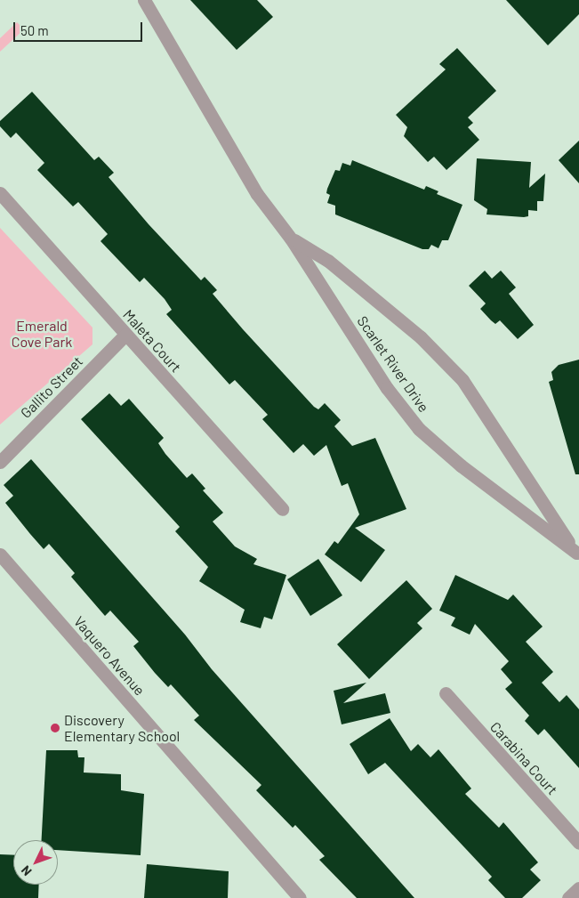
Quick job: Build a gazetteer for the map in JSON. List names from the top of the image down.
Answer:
{
  "streets": {
    "street": [
      "Maleta Court",
      "Scarlet River Drive",
      "Gallito Street",
      "Vaquero Avenue",
      "Carabina Court"
    ]
  },
  "crossings": [
    ["Maleta Court", "Gallito Street"]
  ],
  "parks": ["Emerald Cove Park"],
  "places": ["Discovery Elementary School"],
  "scale_bar": "50 m",
  "north": "bottom left"
}
